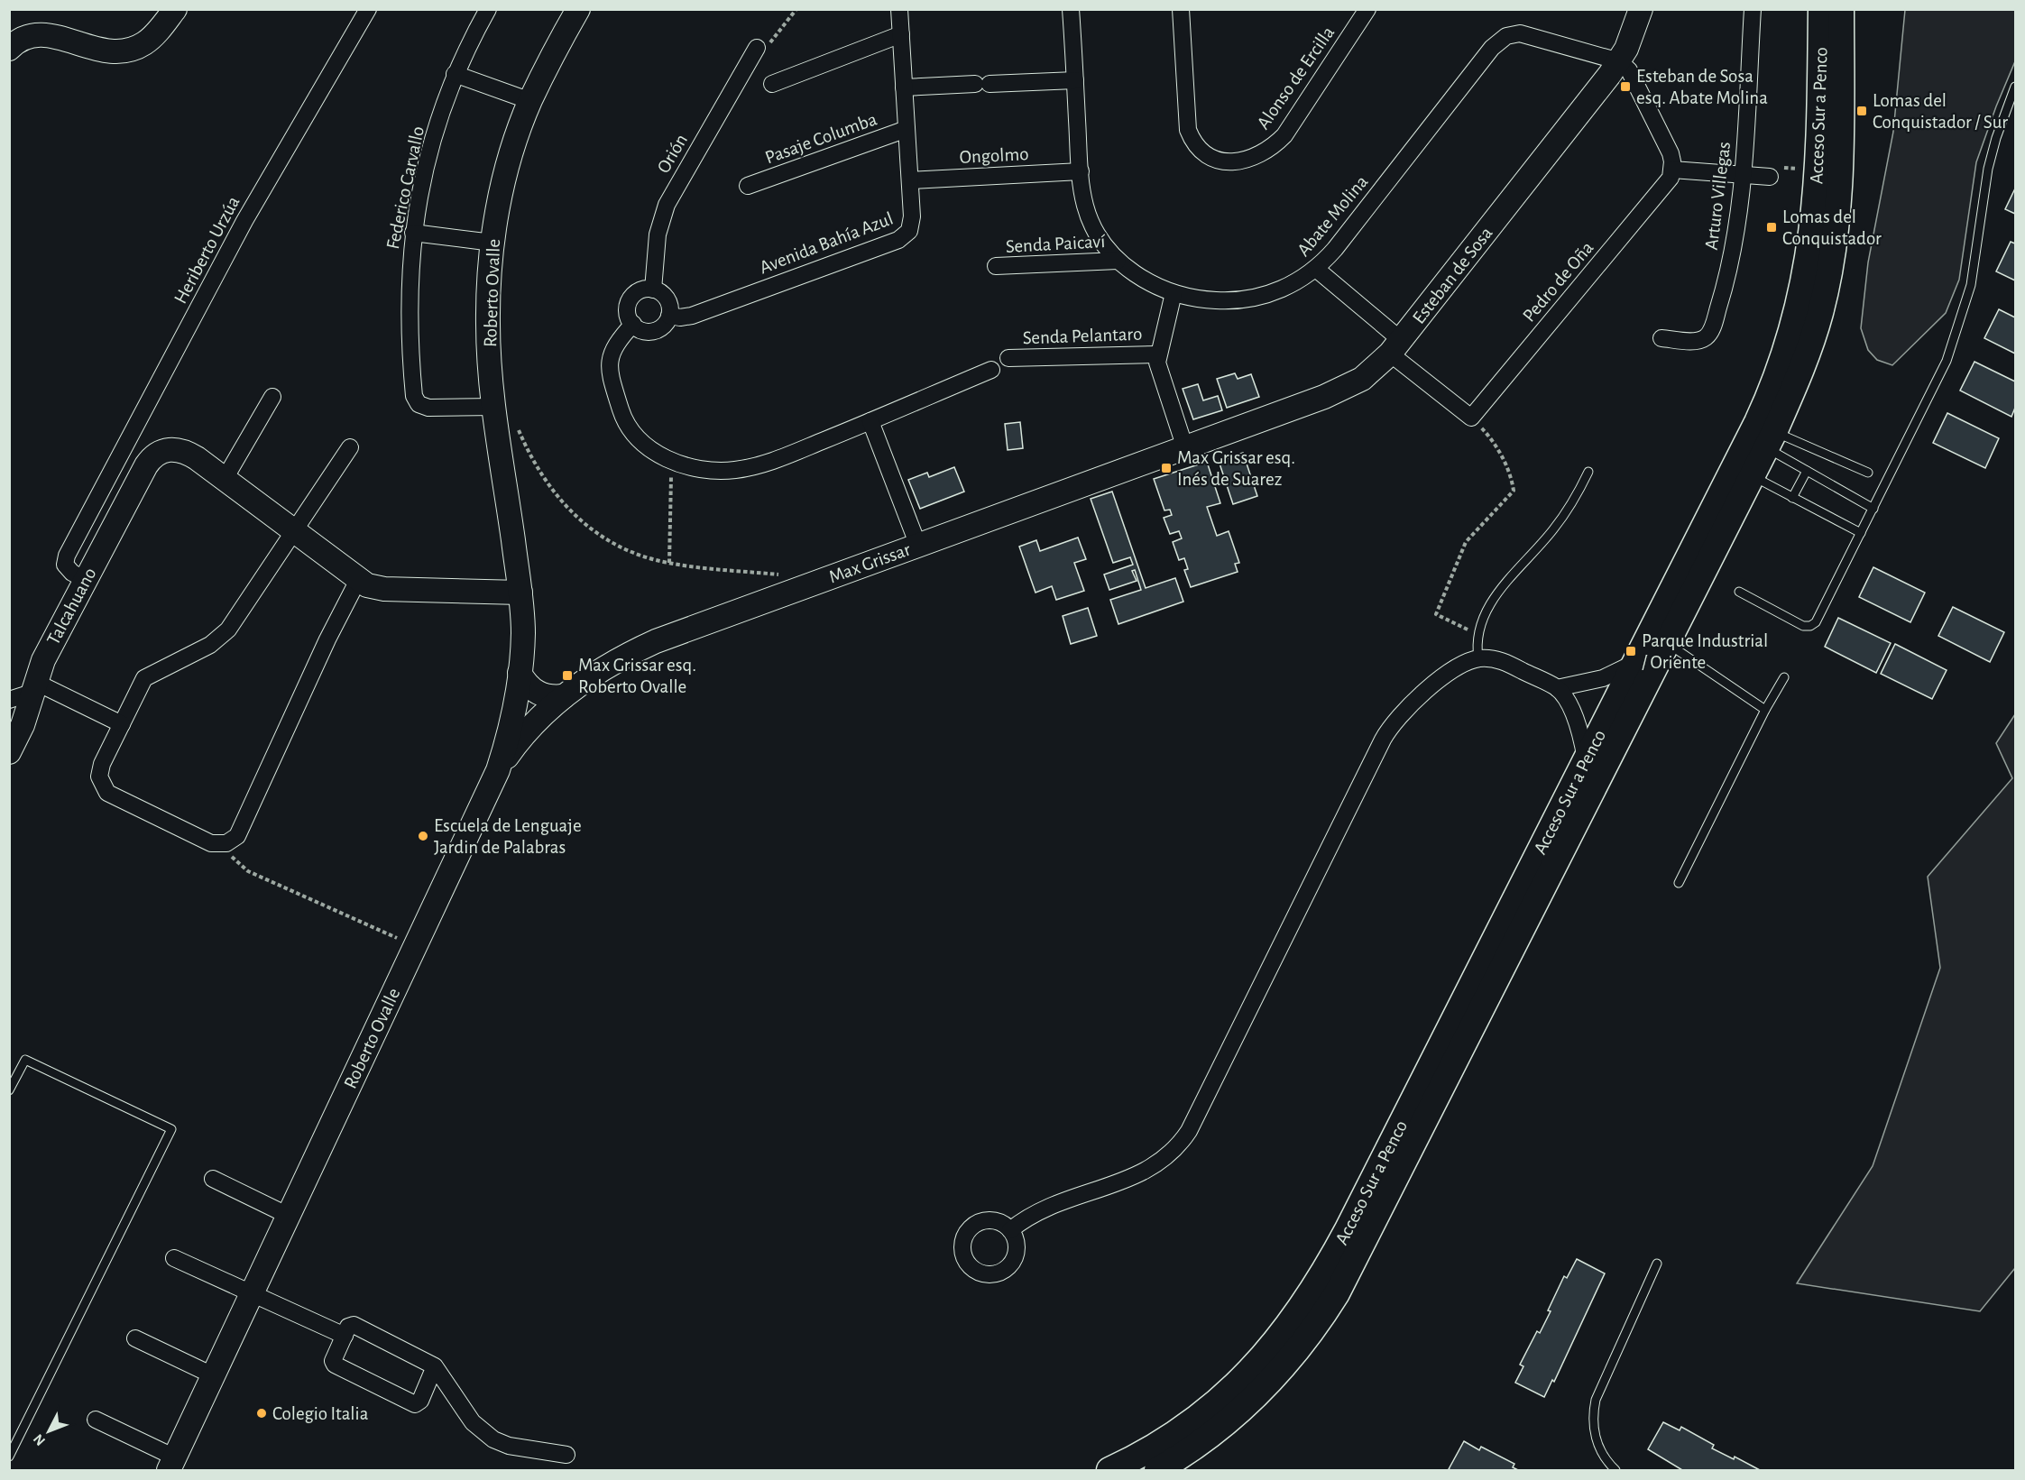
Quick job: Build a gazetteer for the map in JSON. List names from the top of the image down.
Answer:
{
  "streets": {
    "main road": ["Acceso Sur a Penco"],
    "street": [
      "Alonso de Ercilla",
      "Pasaje Columba",
      "Orión",
      "Ongolmo",
      "Federico Carvallo",
      "Arturo Villegas",
      "Abate Molina",
      "Avenida Bahía Azul",
      "Senda Paicaví",
      "Heriberto Urzúa",
      "Esteban de Sosa",
      "Pedro de Oña",
      "Roberto Ovalle",
      "Senda Pelantaro",
      "Max Grissar",
      "Talcahuano"
    ]
  },
  "crossings": [
    ["Pasaje Columba", "Avenida Bahía Azul"],
    ["Orión", "Avenida Bahía Azul"],
    ["Ongolmo", "Abate Molina"],
    ["Ongolmo", "Avenida Bahía Azul"],
    ["Federico Carvallo", "Roberto Ovalle"],
    ["Abate Molina", "Senda Paicaví"],
    ["Abate Molina", "Esteban de Sosa"],
    ["Heriberto Urzúa", "Talcahuano"],
    ["Esteban de Sosa", "Pedro de Oña"],
    ["Esteban de Sosa", "Max Grissar"],
    ["Roberto Ovalle", "Max Grissar"]
  ],
  "places": {
    "transit": [
      "Esteban de Sosa esq. Abate Molina",
      "Lomas del Conquistador / Sur",
      "Lomas del Conquistador",
      "Max Grissar esq. Inés de Suarez",
      "Parque Industrial / Oriente",
      "Max Grissar esq. Roberto Ovalle"
    ],
    "other": ["Escuela de Lenguaje Jardin de Palabras", "Colegio Italia"]
  },
  "north": "bottom left"
}
